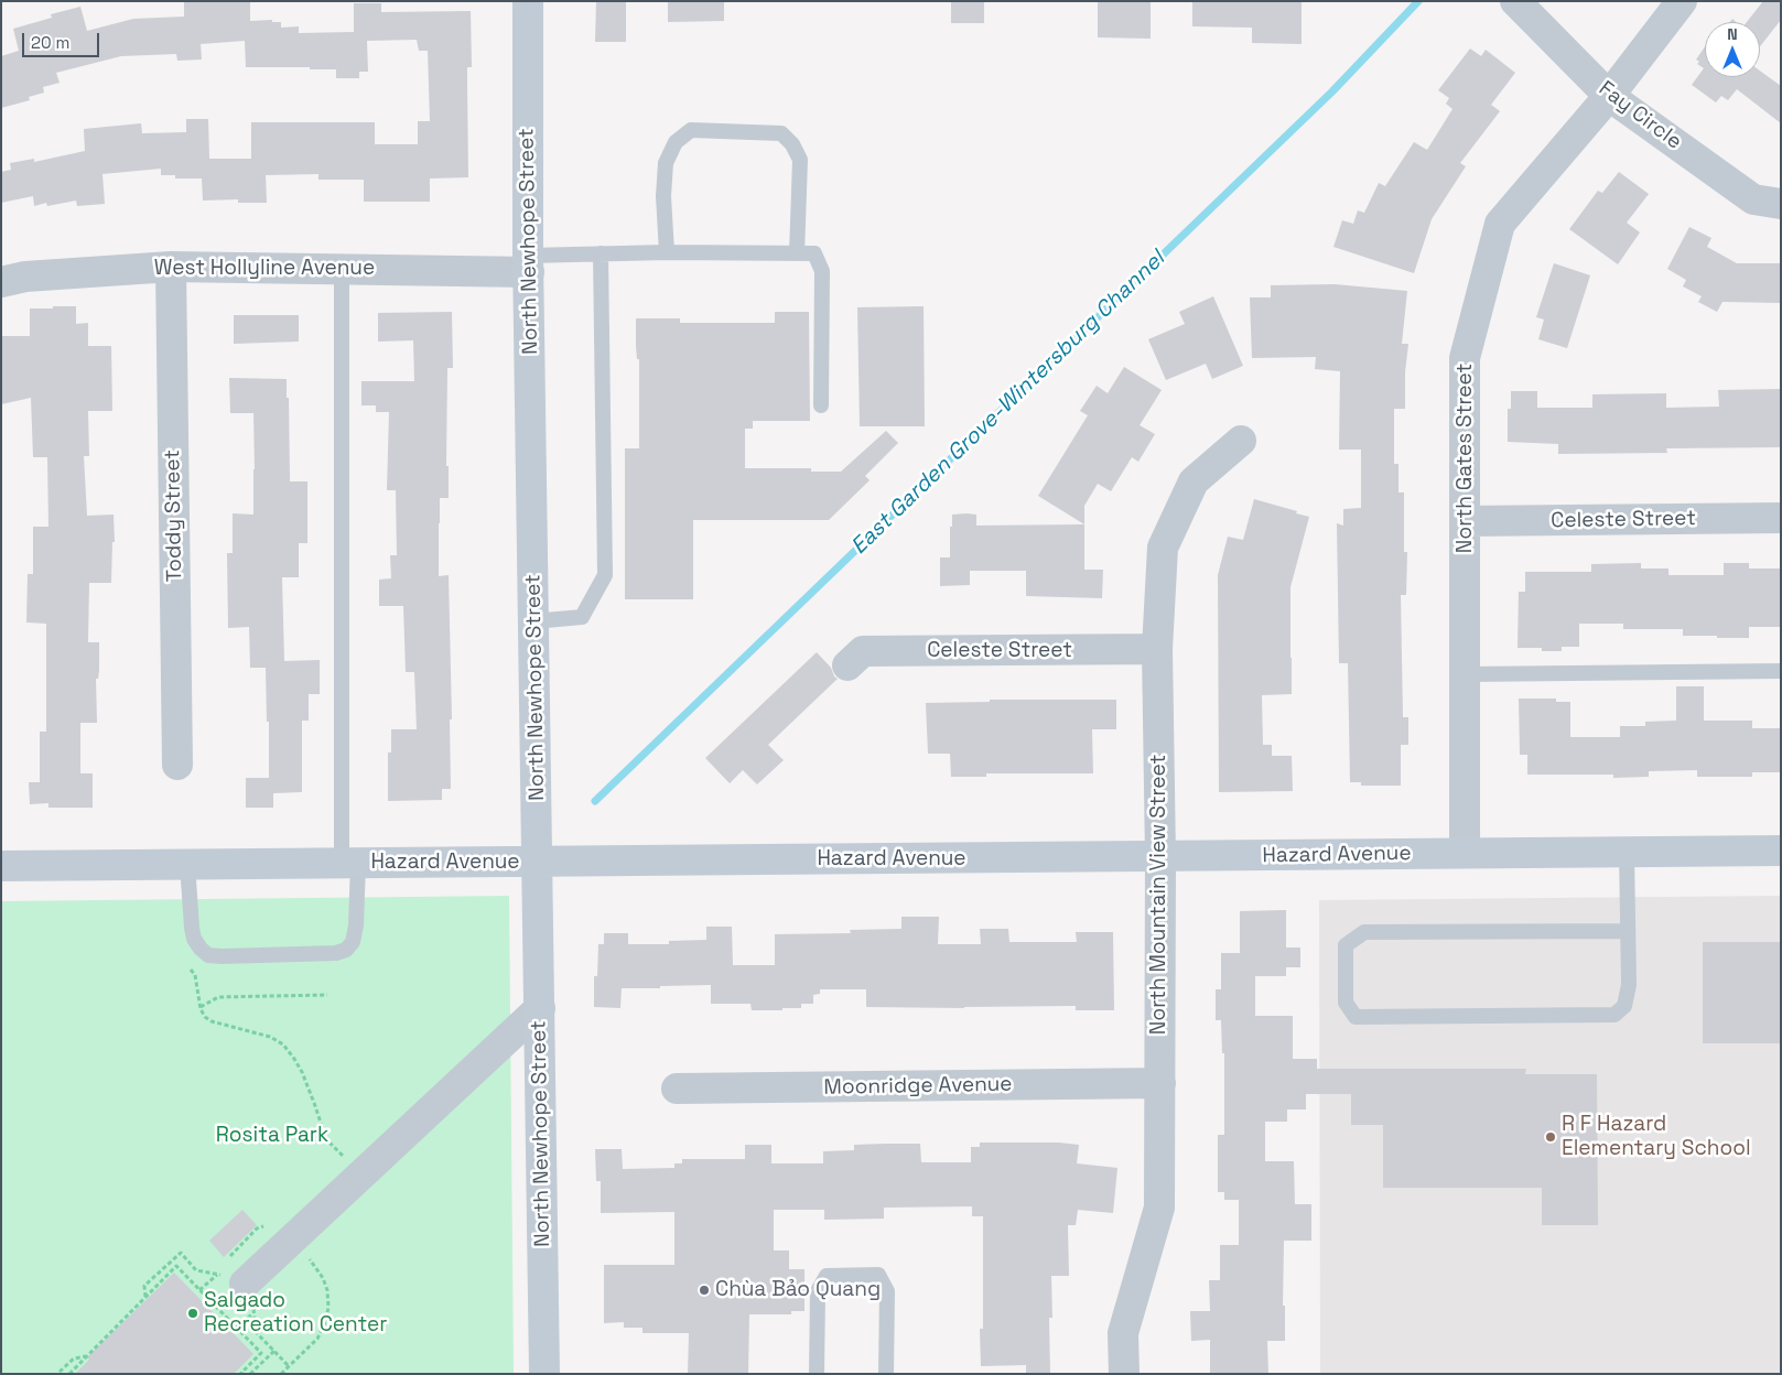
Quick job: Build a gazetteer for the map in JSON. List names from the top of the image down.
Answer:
{
  "streets": {
    "street": [
      "Fay Circle",
      "North Newhope Street",
      "West Hollyline Avenue",
      "North Gates Street",
      "Toddy Street",
      "Celeste Street",
      "Hazard Avenue",
      "North Mountain View Street",
      "Moonridge Avenue"
    ]
  },
  "crossings": [
    ["Fay Circle", "North Gates Street"],
    ["North Newhope Street", "West Hollyline Avenue"],
    ["North Newhope Street", "Hazard Avenue"],
    ["West Hollyline Avenue", "Toddy Street"],
    ["North Gates Street", "Celeste Street"],
    ["North Gates Street", "Hazard Avenue"],
    ["Celeste Street", "North Mountain View Street"],
    ["Hazard Avenue", "North Mountain View Street"],
    ["North Mountain View Street", "Moonridge Avenue"]
  ],
  "water": ["East Garden Grove-Wintersburg Channel"],
  "parks": ["Rosita Park"],
  "places": ["R F Hazard Elementary School", "Chùa Bảo Quang", "Salgado Recreation Center"],
  "scale_bar": "20 m",
  "north": "top"
}
